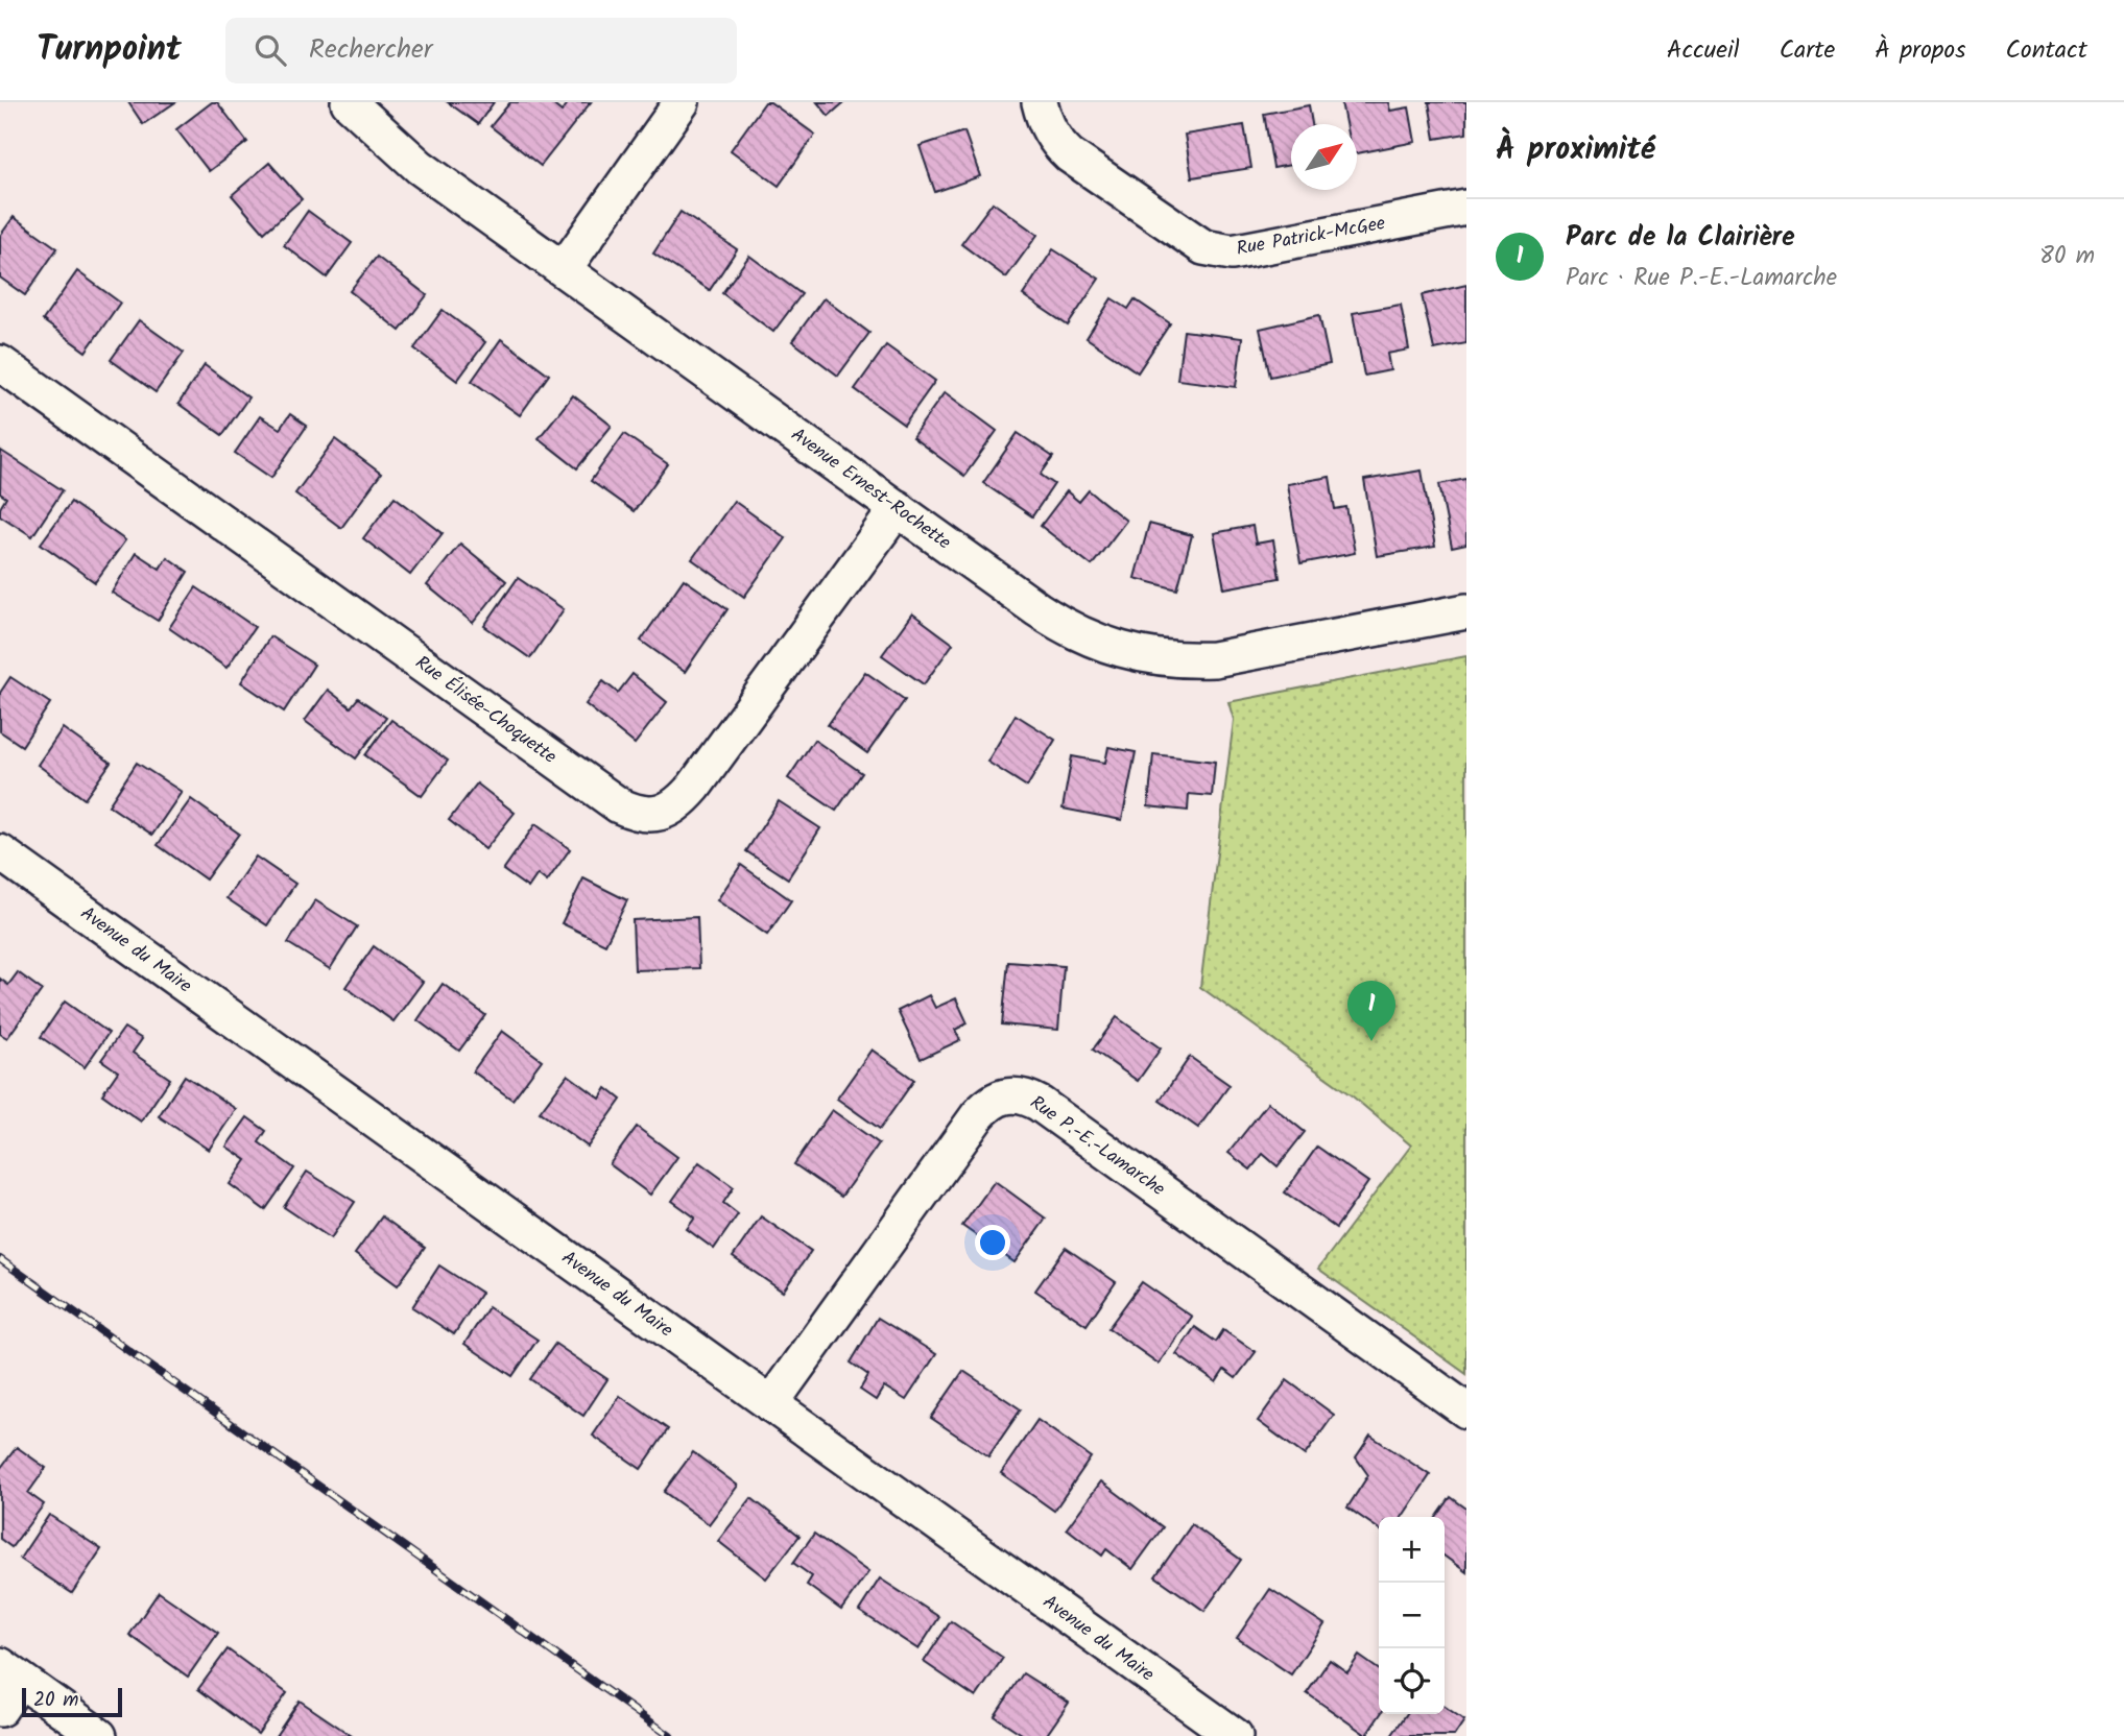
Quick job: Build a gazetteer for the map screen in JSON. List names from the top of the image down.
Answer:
{
  "streets": {
    "street": [
      "Rue Patrick-McGee",
      "Avenue Ernest-Rochette",
      "Rue Élisée-Choquette",
      "Avenue du Maire",
      "Rue P.-E.-Lamarche"
    ]
  },
  "crossings": [
    ["Avenue Ernest-Rochette", "Rue Élisée-Choquette"],
    ["Avenue du Maire", "Rue P.-E.-Lamarche"]
  ],
  "scale_bar": "20 m",
  "north": "top right",
  "page": {
    "header": "Turnpoint",
    "search": "Rechercher",
    "nav": [
      "Accueil",
      "Carte",
      "À propos",
      "Contact"
    ],
    "heading": "À proximité",
    "list": [
      {
        "mark": "1",
        "name": "Parc de la Clairière",
        "note": "Parc · Rue P.-E.-Lamarche",
        "value": "80 m"
      }
    ],
    "pins": "1",
    "map_buttons": ["+", "−"],
    "scale": "20 m"
  }
}
